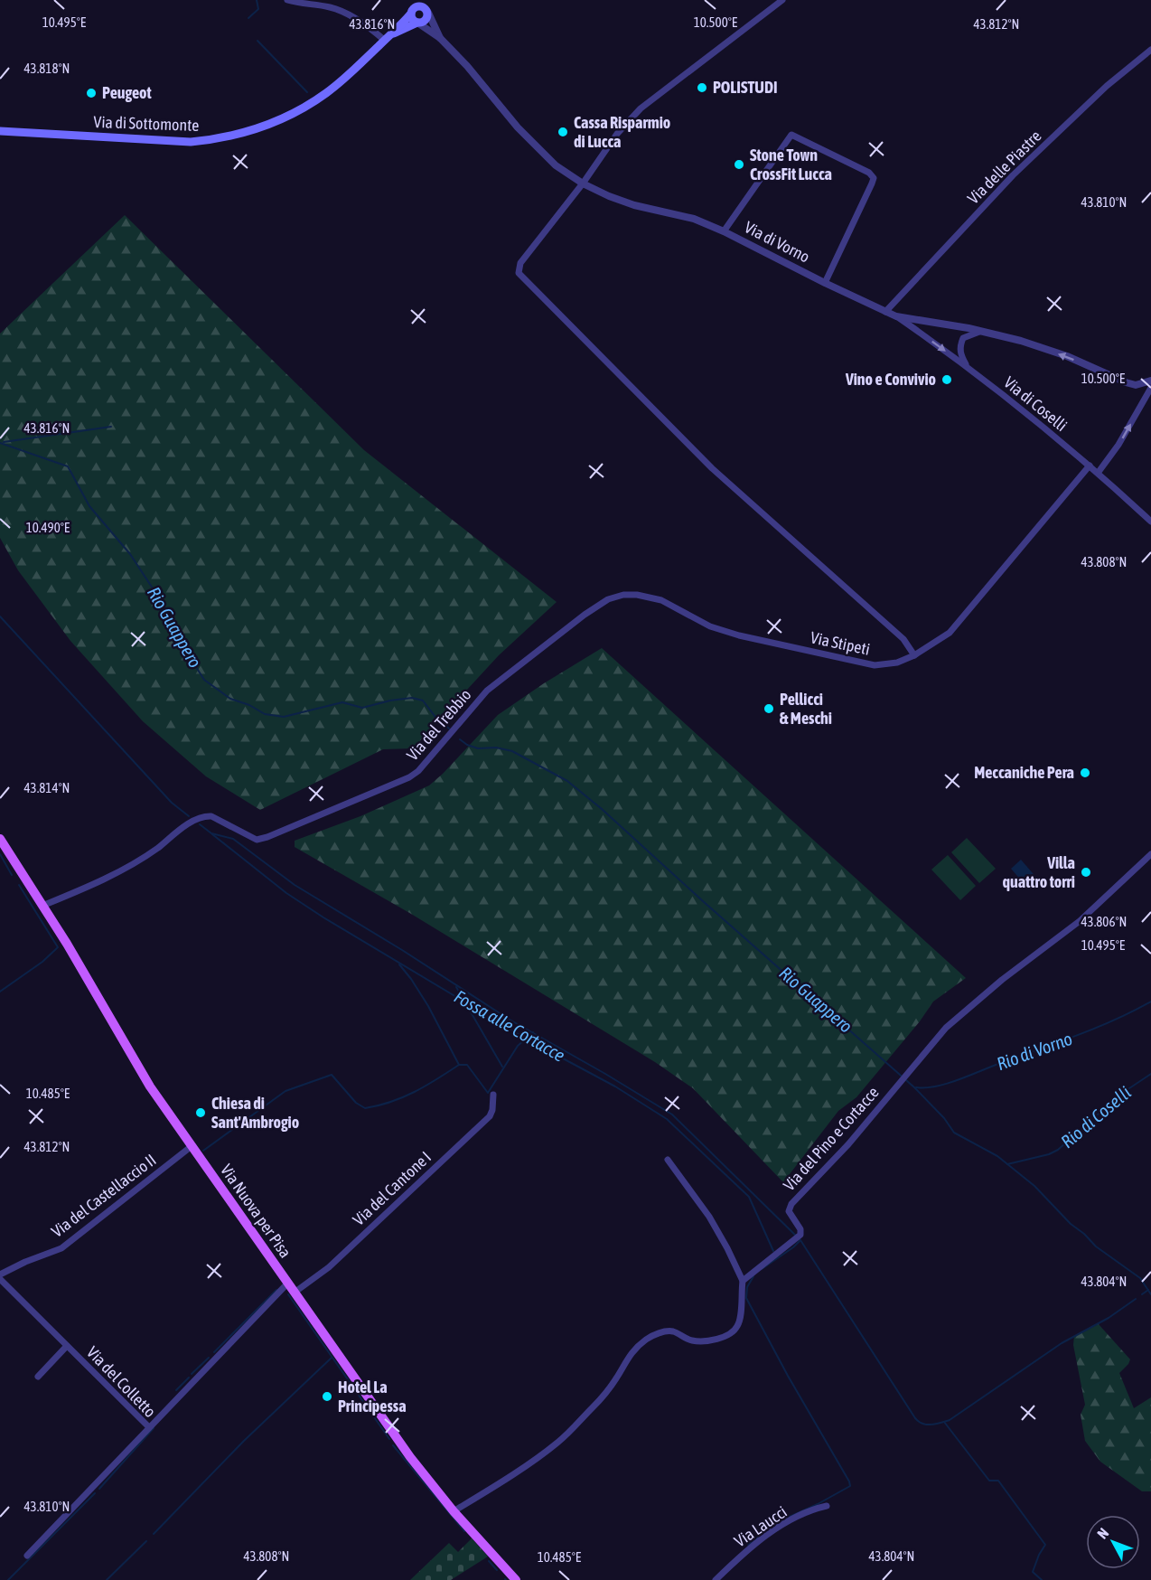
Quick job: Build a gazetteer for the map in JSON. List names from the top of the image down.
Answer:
{
  "streets": {
    "main road": ["Via di Sottomonte", "Via Nuova per Pisa"],
    "street": [
      "Via delle Piastre",
      "Via di Vorno",
      "Via di Coselli",
      "Via Stipeti",
      "Via del Trebbio",
      "Via del Pino e Cortacce",
      "Via del Cantone I",
      "Via del Castellaccio II",
      "Via del Colletto",
      "Via Laucci"
    ]
  },
  "crossings": [
    ["Via di Sottomonte", "Via di Vorno"],
    ["Via delle Piastre", "Via di Vorno"],
    ["Via di Vorno", "Via di Coselli"],
    ["Via di Coselli", "Via Stipeti"],
    ["Via Stipeti", "Via del Trebbio"],
    ["Via del Trebbio", "Via Nuova per Pisa"],
    ["Via del Cantone I", "Via Nuova per Pisa"],
    ["Via del Castellaccio II", "Via Nuova per Pisa"]
  ],
  "water": [
    "Rio Guappero",
    "Fossa alle Cortacce",
    "Rio di Vorno",
    "Rio di Coselli"
  ],
  "places": [
    "POLISTUDI",
    "Peugeot",
    "Cassa Risparmio di Lucca",
    "Stone Town CrossFit Lucca",
    "Vino e Convivio",
    "Pellicci & Meschi",
    "Meccaniche Pera",
    "Villa quattro torri",
    "Chiesa di Sant'Ambrogio",
    "Hotel La Principessa"
  ],
  "north": "top left",
  "coordinates": [
    "10.495°E",
    "10.500°E",
    "43.816°N",
    "43.812°N",
    "43.818°N",
    "43.810°N",
    "10.490°E",
    "43.808°N",
    "43.814°N",
    "43.806°N",
    "10.485°E",
    "43.804°N"
  ]
}
